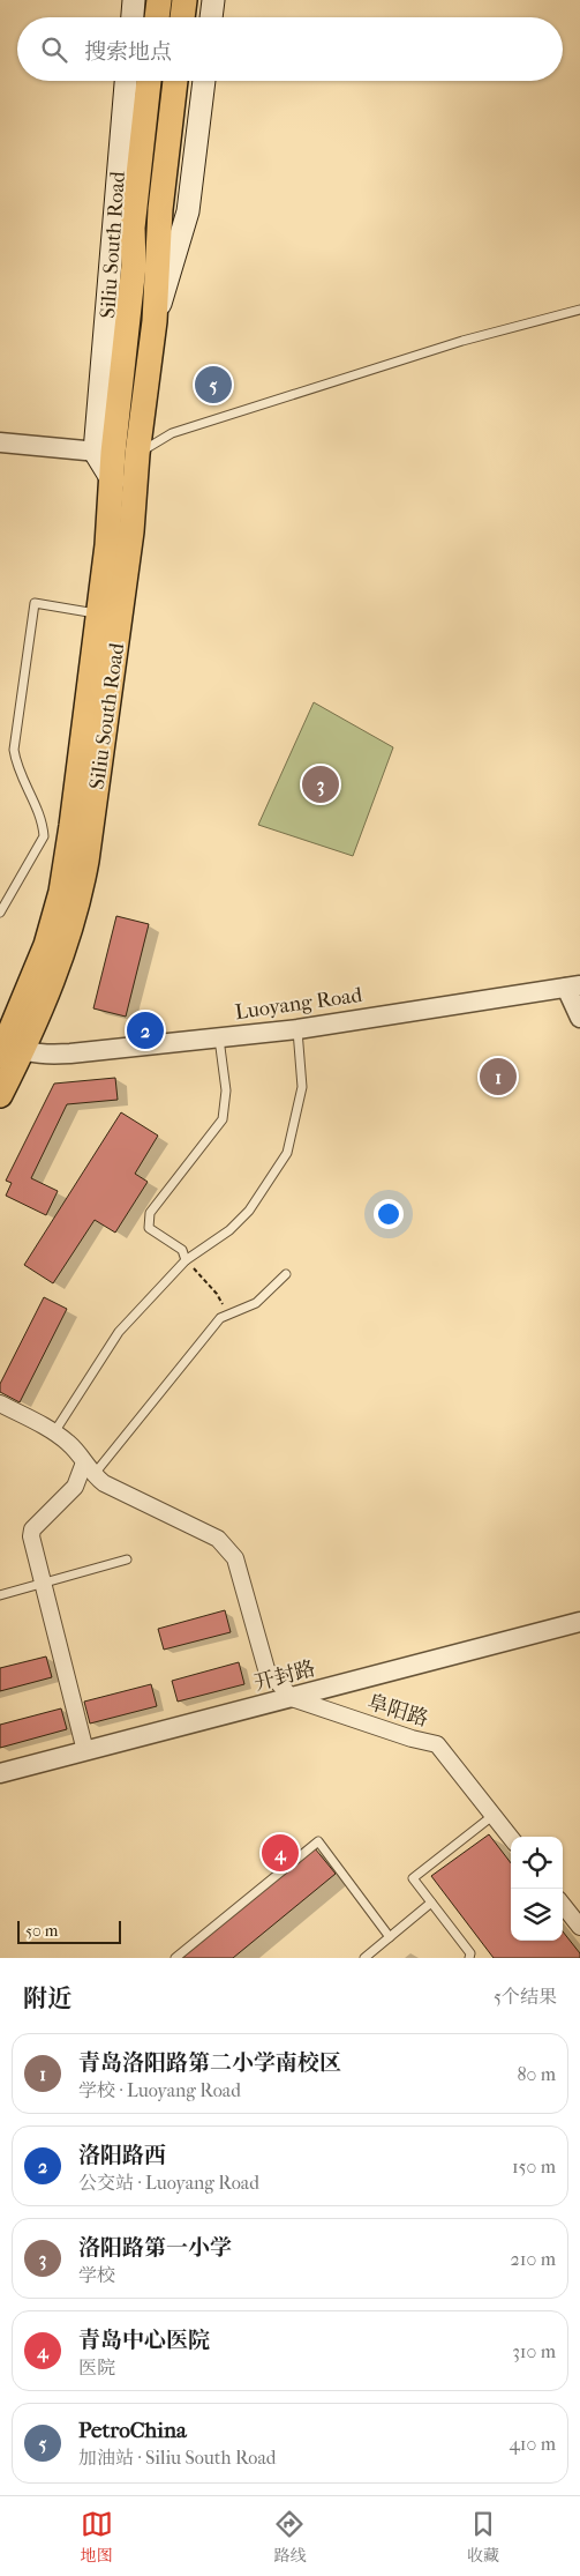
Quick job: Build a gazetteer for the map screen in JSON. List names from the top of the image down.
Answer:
{
  "streets": {
    "main road": ["Siliu South Road"],
    "street": ["Luoyang Road", "开封路", "阜阳路"]
  },
  "crossings": [
    ["Siliu South Road", "Luoyang Road"],
    ["开封路", "阜阳路"]
  ],
  "scale_bar": "50 m",
  "page": {
    "search": "搜索地点",
    "pins": [
      "5",
      "3",
      "2",
      "1",
      "4"
    ],
    "scale": "50 m",
    "heading": ["附近", "5个结果"],
    "list": [
      {
        "mark": "1",
        "name": "青岛洛阳路第二小学南校区",
        "note": "学校 · Luoyang Road",
        "value": "80 m"
      },
      {
        "mark": "2",
        "name": "洛阳路西",
        "note": "公交站 · Luoyang Road",
        "value": "150 m"
      },
      {
        "mark": "3",
        "name": "洛阳路第一小学",
        "note": "学校",
        "value": "210 m"
      },
      {
        "mark": "4",
        "name": "青岛中心医院",
        "note": "医院",
        "value": "310 m"
      },
      {
        "mark": "5",
        "name": "PetroChina",
        "note": "加油站 · Siliu South Road",
        "value": "410 m"
      }
    ],
    "nav": ["地图", "路线", "收藏"]
  }
}
